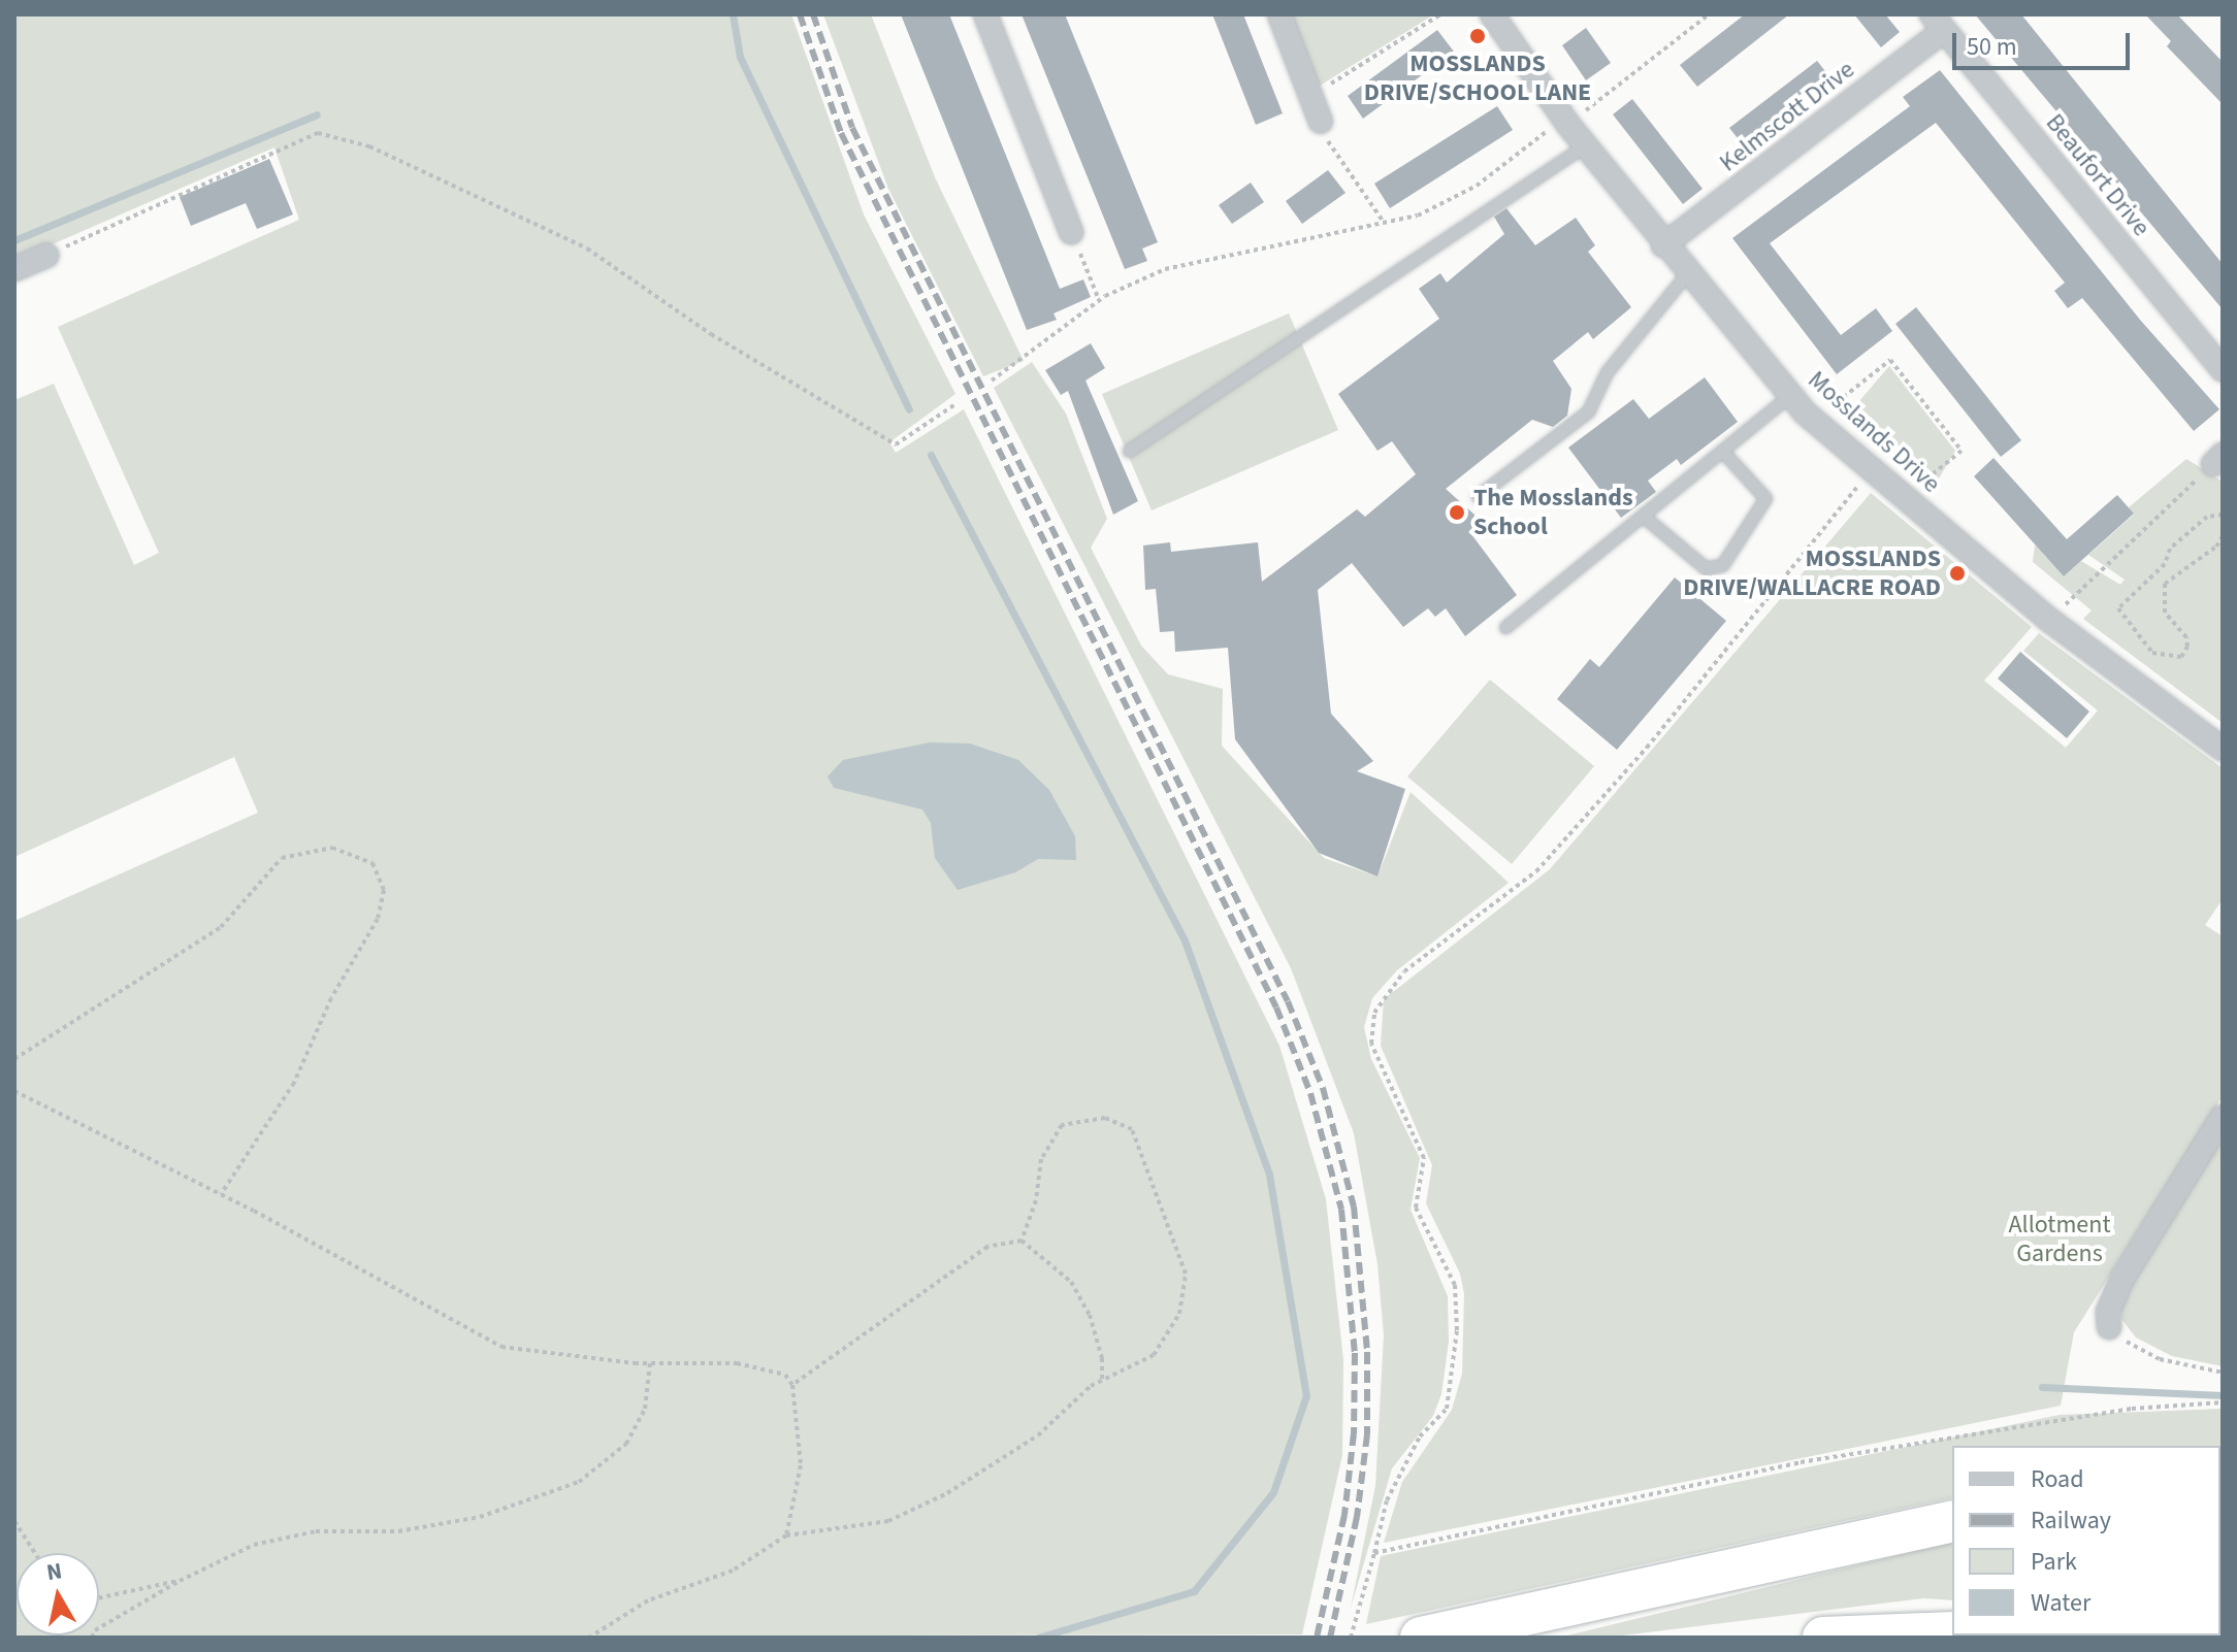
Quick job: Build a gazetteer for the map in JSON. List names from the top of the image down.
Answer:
{
  "streets": {
    "street": ["Kelmscott Drive", "Beaufort Drive", "Mosslands Drive"]
  },
  "crossings": [
    ["Kelmscott Drive", "Beaufort Drive"],
    ["Kelmscott Drive", "Mosslands Drive"]
  ],
  "parks": ["Allotment Gardens"],
  "places": ["MOSSLANDS DRIVE/SCHOOL LANE", "The Mosslands School", "MOSSLANDS DRIVE/WALLACRE ROAD"],
  "legend": [
    "Road",
    "Railway",
    "Park",
    "Water"
  ],
  "scale_bar": "50 m",
  "north": "top"
}
